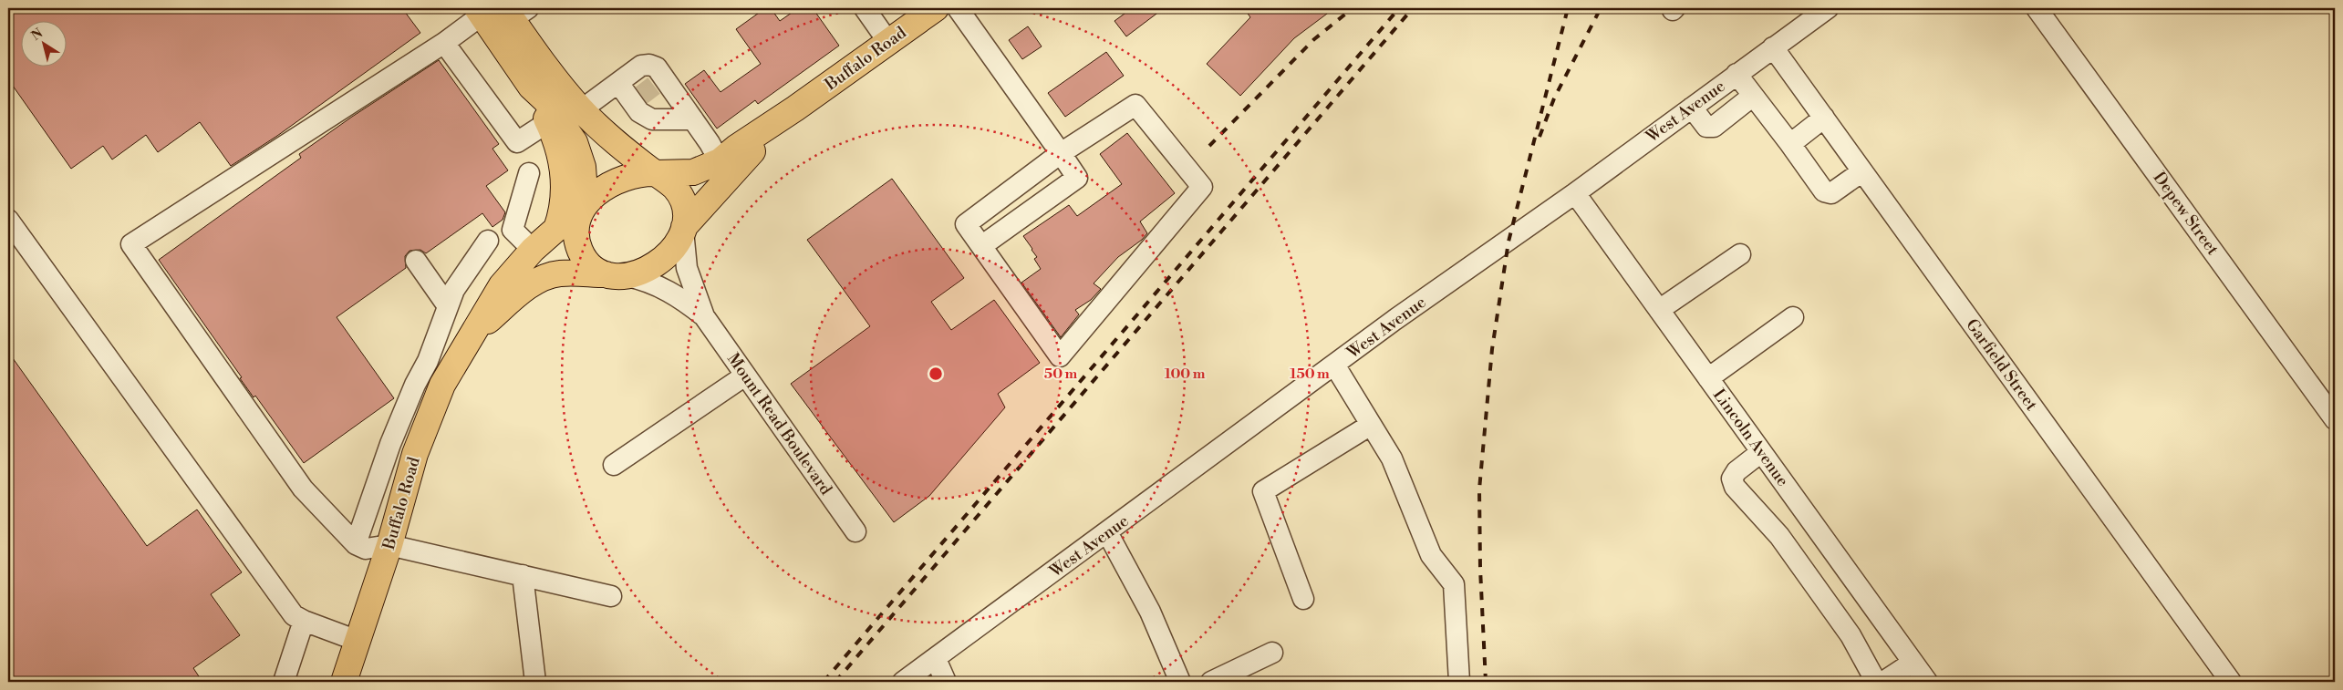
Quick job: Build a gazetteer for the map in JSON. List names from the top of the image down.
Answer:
{
  "streets": {
    "main road": ["Buffalo Road"],
    "street": [
      "West Avenue",
      "Depew Street",
      "Garfield Street",
      "Mount Read Boulevard",
      "Lincoln Avenue"
    ]
  },
  "crossings": [
    ["West Avenue", "Garfield Street"],
    ["West Avenue", "Lincoln Avenue"]
  ],
  "north": "top left",
  "rings": ["50 m", "100 m", "150 m"]
}
